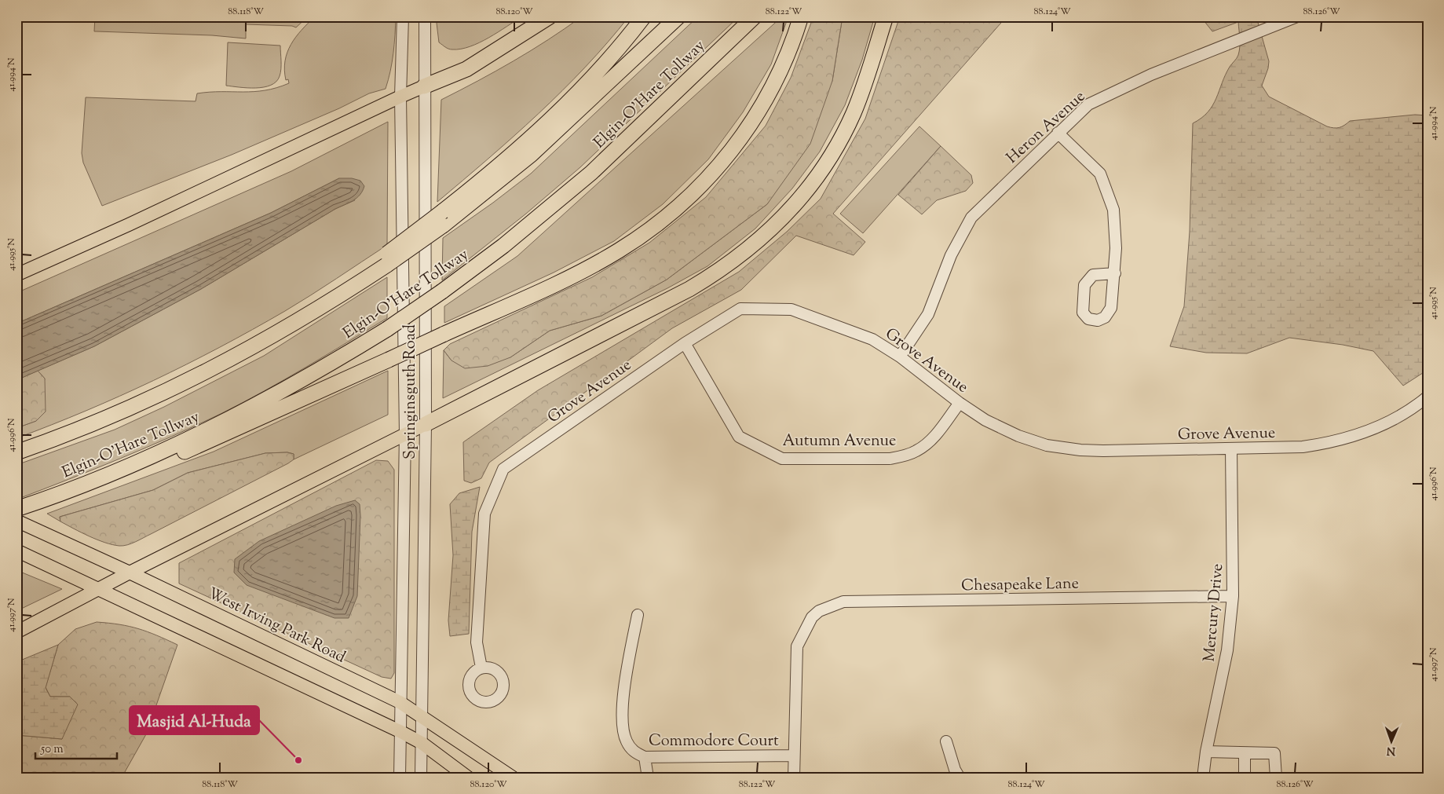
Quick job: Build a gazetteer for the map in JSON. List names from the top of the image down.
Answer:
{
  "streets": {
    "highway": ["Elgin-O'Hare Tollway"],
    "main road": ["West Irving Park Road"],
    "street": [
      "Heron Avenue",
      "Grove Avenue",
      "Springinsguth Road",
      "Autumn Avenue",
      "Chesapeake Lane",
      "Mercury Drive",
      "Commodore Court"
    ]
  },
  "crossings": [
    ["Heron Avenue", "Grove Avenue"],
    ["Grove Avenue", "Autumn Avenue"],
    ["Grove Avenue", "Mercury Drive"],
    ["Springinsguth Road", "West Irving Park Road"],
    ["Chesapeake Lane", "Mercury Drive"],
    ["Chesapeake Lane", "Commodore Court"]
  ],
  "places": ["Masjid Al-Huda"],
  "scale_bar": "50 m",
  "north": "bottom",
  "coordinates": [
    "88.118°W",
    "88.120°W",
    "88.122°W",
    "88.124°W",
    "88.126°W",
    "41.994°N",
    "41.995°N",
    "41.996°N",
    "41.997°N"
  ]
}
